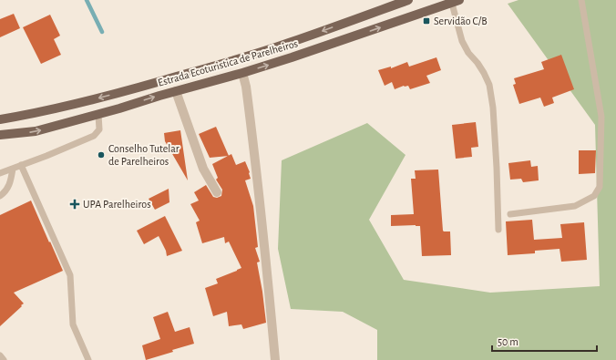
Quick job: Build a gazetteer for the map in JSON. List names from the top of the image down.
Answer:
{
  "streets": {
    "main road": ["Estrada Ecoturistica de Parelheiros"]
  },
  "places": {
    "transit": ["Servidão C/B"],
    "other": ["Conselho Tutelar de Parelheiros"],
    "health": ["UPA Parelheiros"]
  },
  "scale_bar": "50 m"
}
